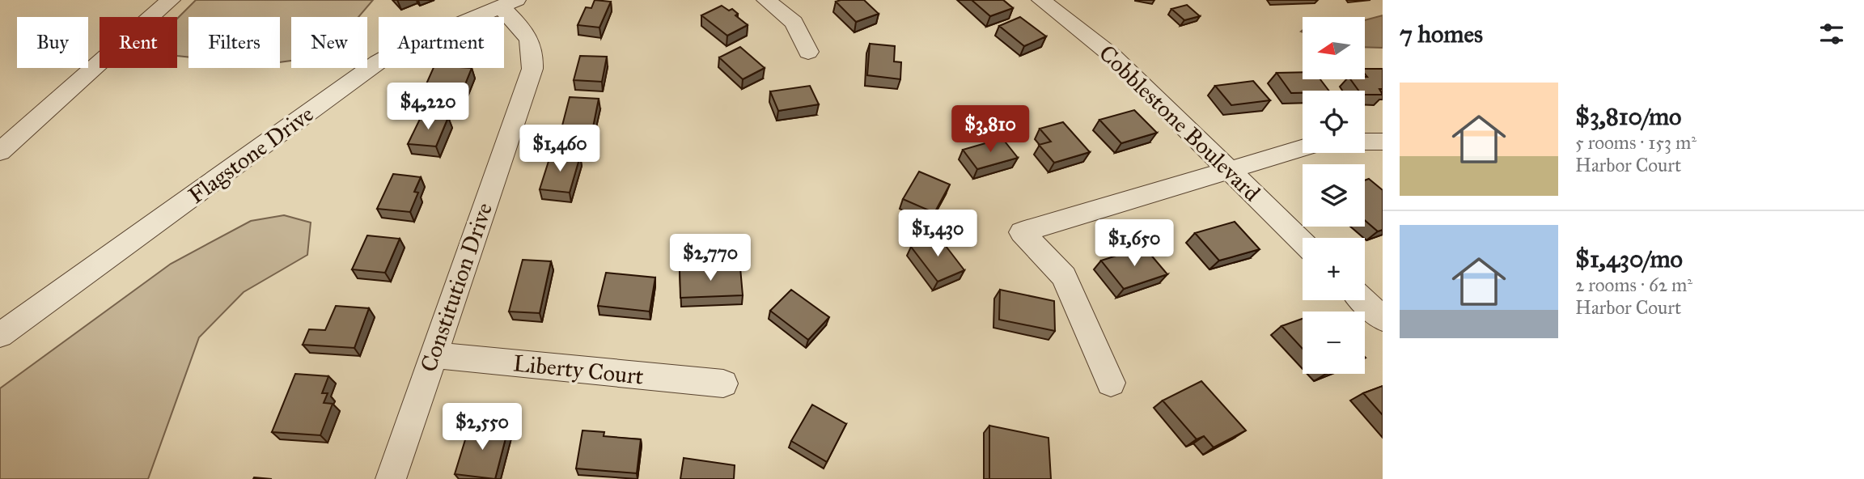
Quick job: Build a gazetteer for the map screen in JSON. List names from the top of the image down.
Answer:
{
  "streets": {
    "street": [
      "Cobblestone Boulevard",
      "Flagstone Drive",
      "Constitution Drive",
      "Liberty Court"
    ]
  },
  "crossings": [
    ["Flagstone Drive", "Constitution Drive"],
    ["Constitution Drive", "Liberty Court"]
  ],
  "north": "left",
  "page": {
    "heading": "7 homes",
    "map_buttons": ["+", "−"],
    "chip": [
      "Buy",
      "Rent",
      "Filters",
      "New",
      "Apartment"
    ],
    "list": [
      {
        "name": "$3,810/mo",
        "note": "5 rooms · 153 m² · Harbor Court"
      },
      {
        "name": "$1,430/mo",
        "note": "2 rooms · 62 m² · Harbor Court"
      }
    ],
    "price": [
      "$4,220",
      "$3,810",
      "$1,460",
      "$1,430",
      "$1,650",
      "$2,770",
      "$2,550"
    ]
  }
}
